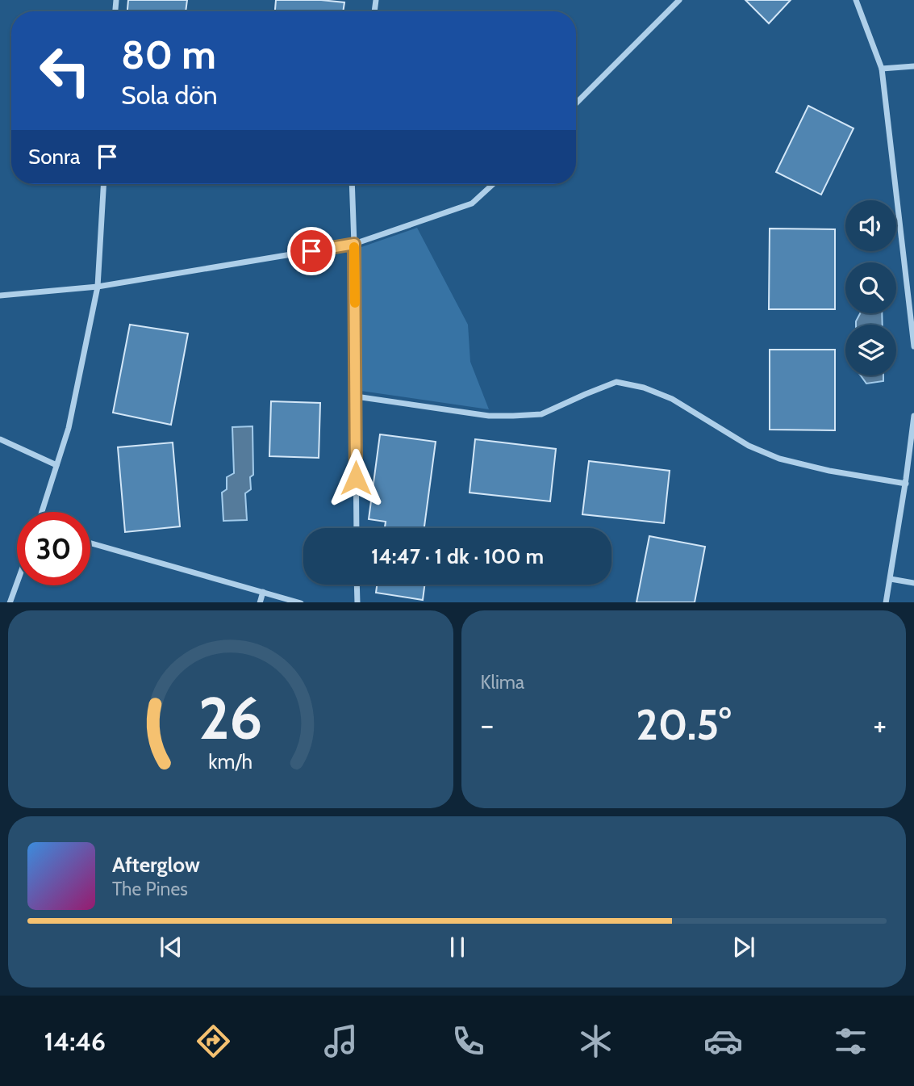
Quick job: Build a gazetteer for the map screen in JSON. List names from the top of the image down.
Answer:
{
  "page": {
    "turn": ["80 m", "Sola dön"],
    "then": "Sonra",
    "limit": "30",
    "trip": "14:47 · 1 dk · 100 m",
    "tile": "Klima",
    "heat": ["−", "20.5°", "+"],
    "song": ["Afterglow", "The Pines"],
    "tabs": "14:46",
    "gauge": ["26", "km/h"]
  }
}
